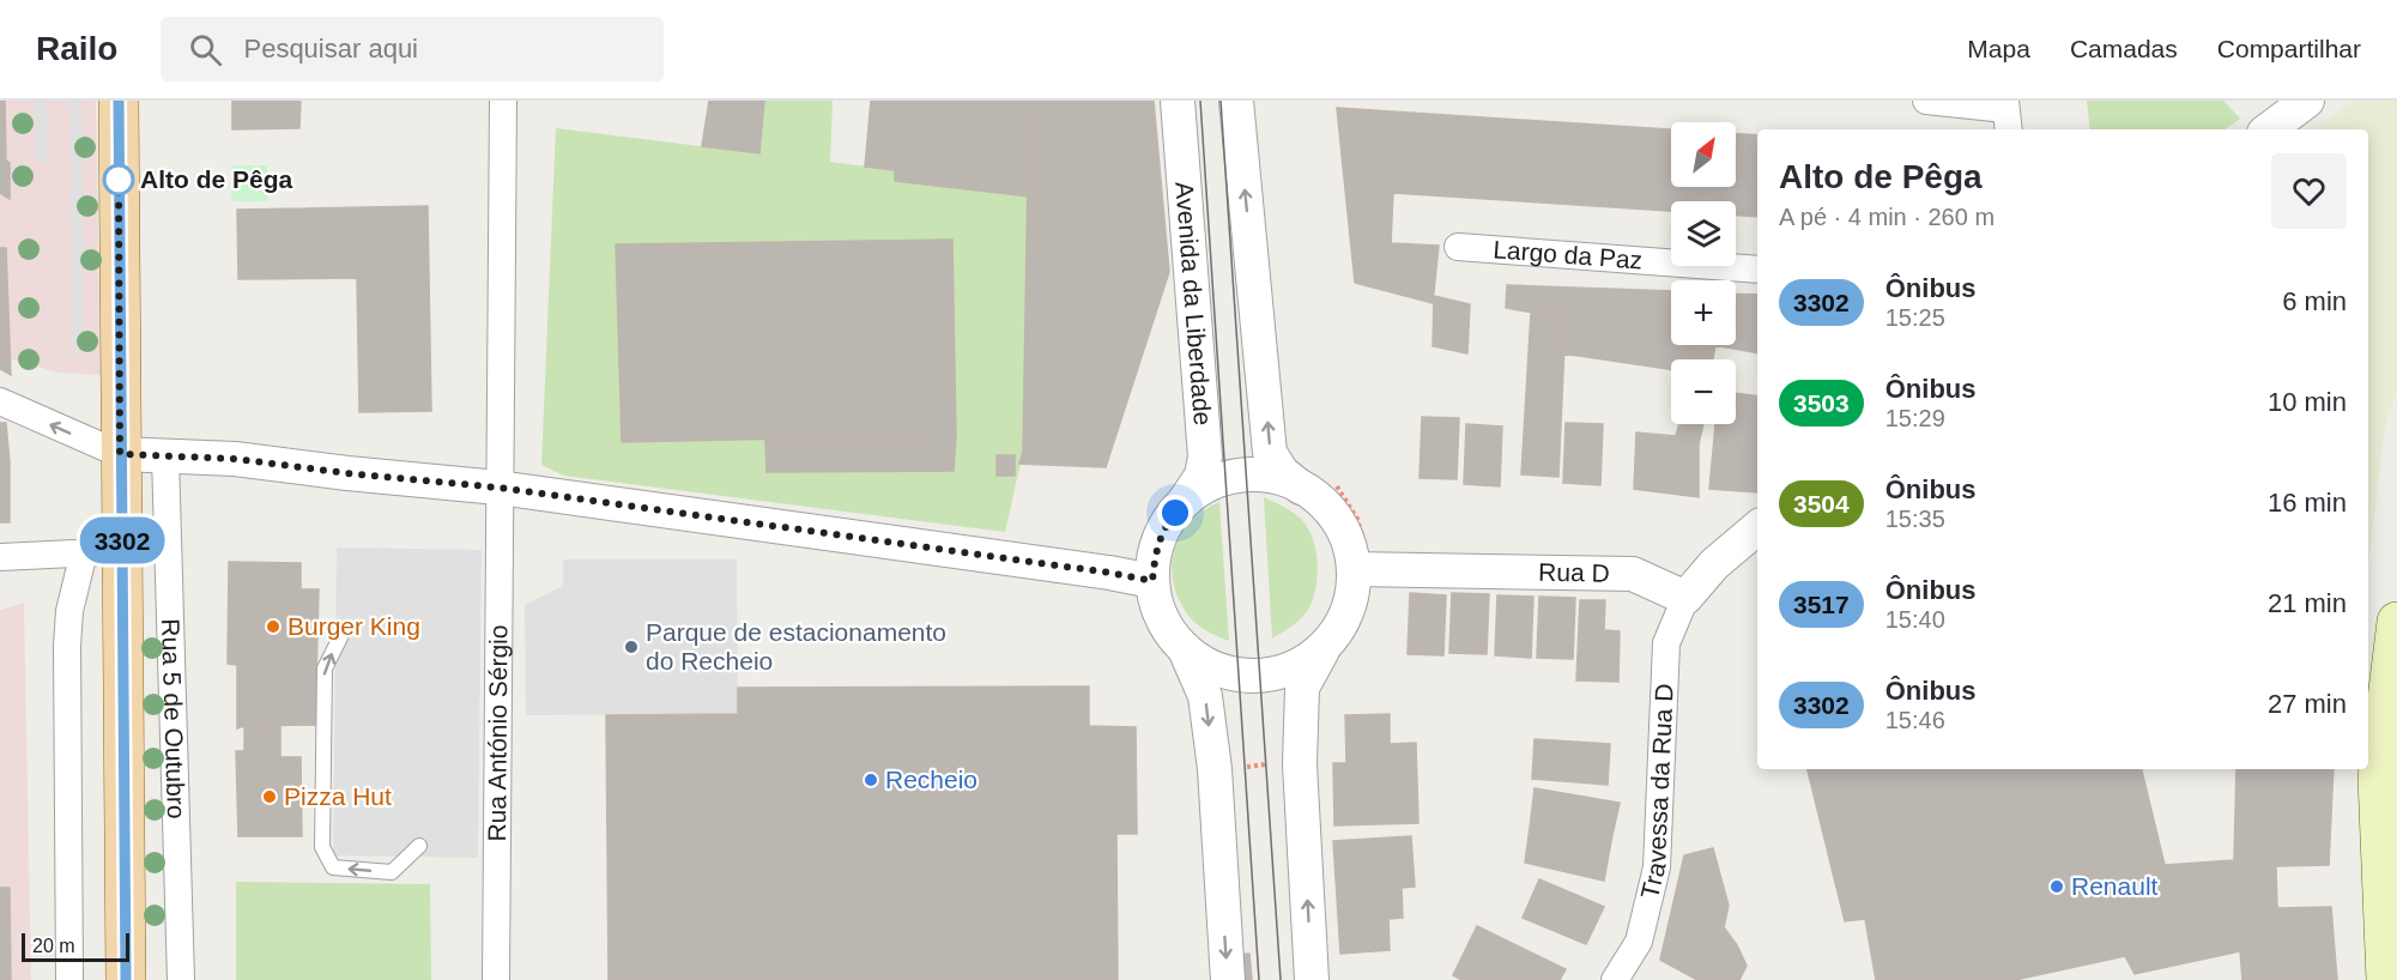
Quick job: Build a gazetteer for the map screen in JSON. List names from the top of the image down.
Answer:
{
  "streets": {
    "main road": ["Rua 5 de Outubro"],
    "street": [
      "Largo da Paz",
      "Avenida da Liberdade",
      "Rua D",
      "Rua António Sérgio",
      "Travessa da Rua D"
    ]
  },
  "crossings": [
    ["Avenida da Liberdade", "Rua D"],
    ["Rua D", "Travessa da Rua D"]
  ],
  "places": [
    "Alto de Pêga",
    "Burger King",
    "Parque de estacionamento do Recheio",
    "Recheio",
    "Pizza Hut",
    "Renault"
  ],
  "lines": ["bus line 3302"],
  "scale_bar": "20 m",
  "north": "top right",
  "page": {
    "header": "Railo",
    "search": "Pesquisar aqui",
    "nav": ["Mapa", "Camadas", "Compartilhar"],
    "on_map": "3302",
    "map_buttons": ["+", "−"],
    "heading": ["Alto de Pêga", "A pé · 4 min · 260 m"],
    "list": [
      {
        "mark": "3302",
        "name": "Ônibus",
        "note": "15:25",
        "value": "6 min"
      },
      {
        "mark": "3503",
        "name": "Ônibus",
        "note": "15:29",
        "value": "10 min"
      },
      {
        "mark": "3504",
        "name": "Ônibus",
        "note": "15:35",
        "value": "16 min"
      },
      {
        "mark": "3517",
        "name": "Ônibus",
        "note": "15:40",
        "value": "21 min"
      },
      {
        "mark": "3302",
        "name": "Ônibus",
        "note": "15:46",
        "value": "27 min"
      }
    ],
    "scale": "20 m"
  }
}
